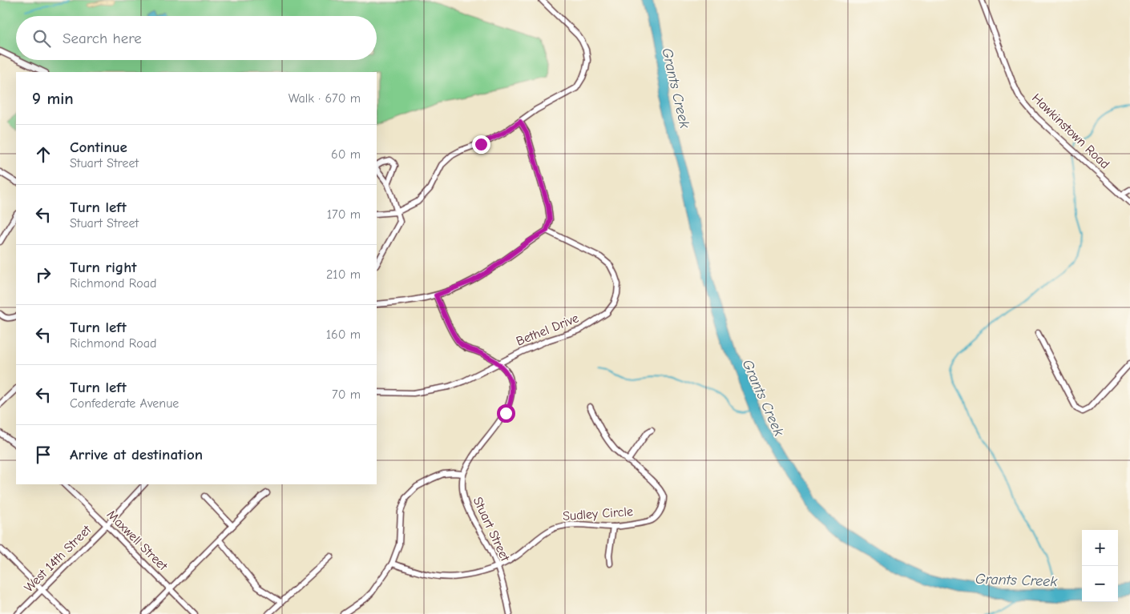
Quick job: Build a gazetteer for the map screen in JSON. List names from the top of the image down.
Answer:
{
  "streets": {
    "street": [
      "Hawkinstown Road",
      "Bethel Drive",
      "Sudley Circle",
      "Stuart Street",
      "Maxwell Street",
      "West 14th Street"
    ]
  },
  "crossings": [
    ["Sudley Circle", "Stuart Street"],
    ["Maxwell Street", "West 14th Street"]
  ],
  "water": ["Grants Creek"],
  "page": {
    "search": "Search here",
    "heading": ["9 min", "Walk · 670 m"],
    "list": [
      ["Continue", "Stuart Street", "60 m"],
      ["Turn left", "Stuart Street", "170 m"],
      ["Turn right", "Richmond Road", "210 m"],
      ["Turn left", "Richmond Road", "160 m"],
      ["Turn left", "Confederate Avenue", "70 m"],
      "Arrive at destination"
    ],
    "map_buttons": ["+", "−"]
  }
}
